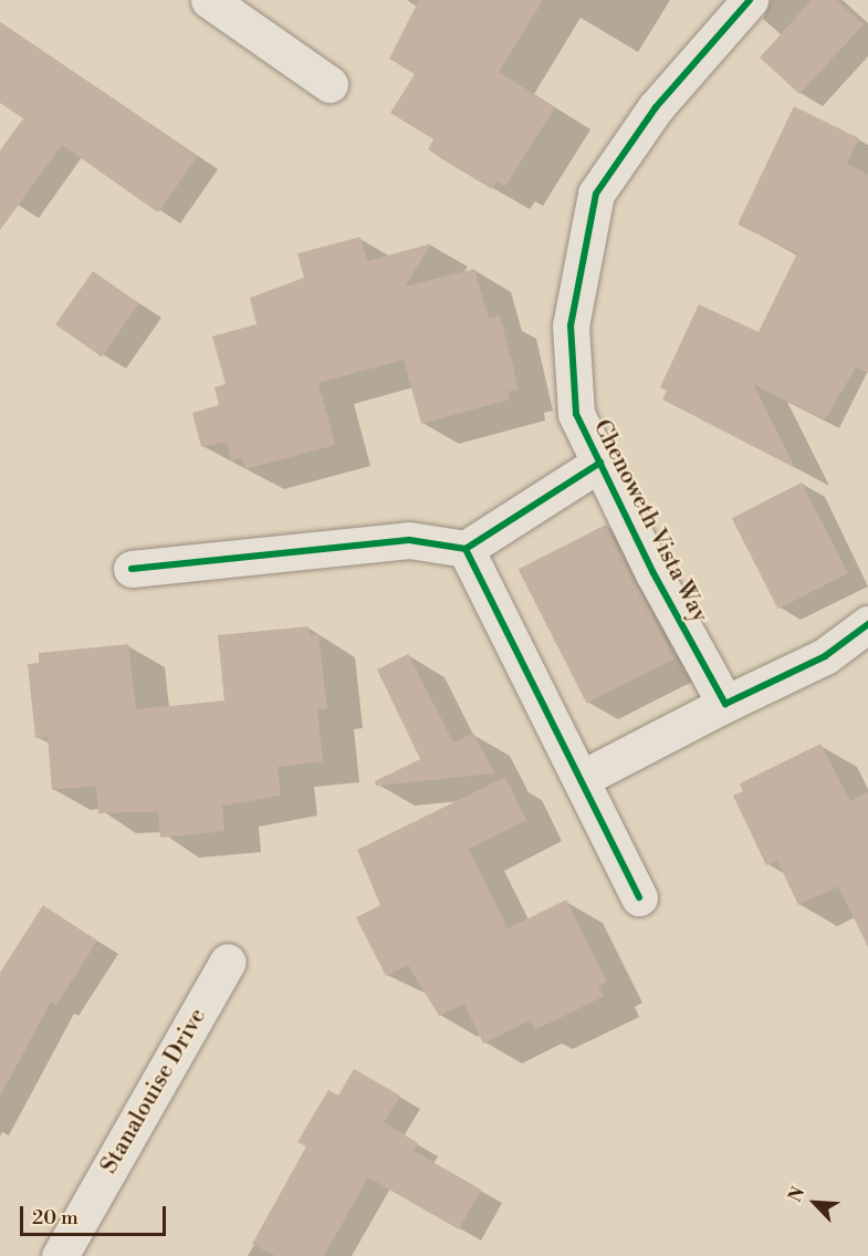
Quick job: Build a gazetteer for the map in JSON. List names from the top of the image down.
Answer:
{
  "streets": {
    "street": ["Chenoweth Vista Way", "Stanalouise Drive"]
  },
  "scale_bar": "20 m",
  "north": "top left"
}
